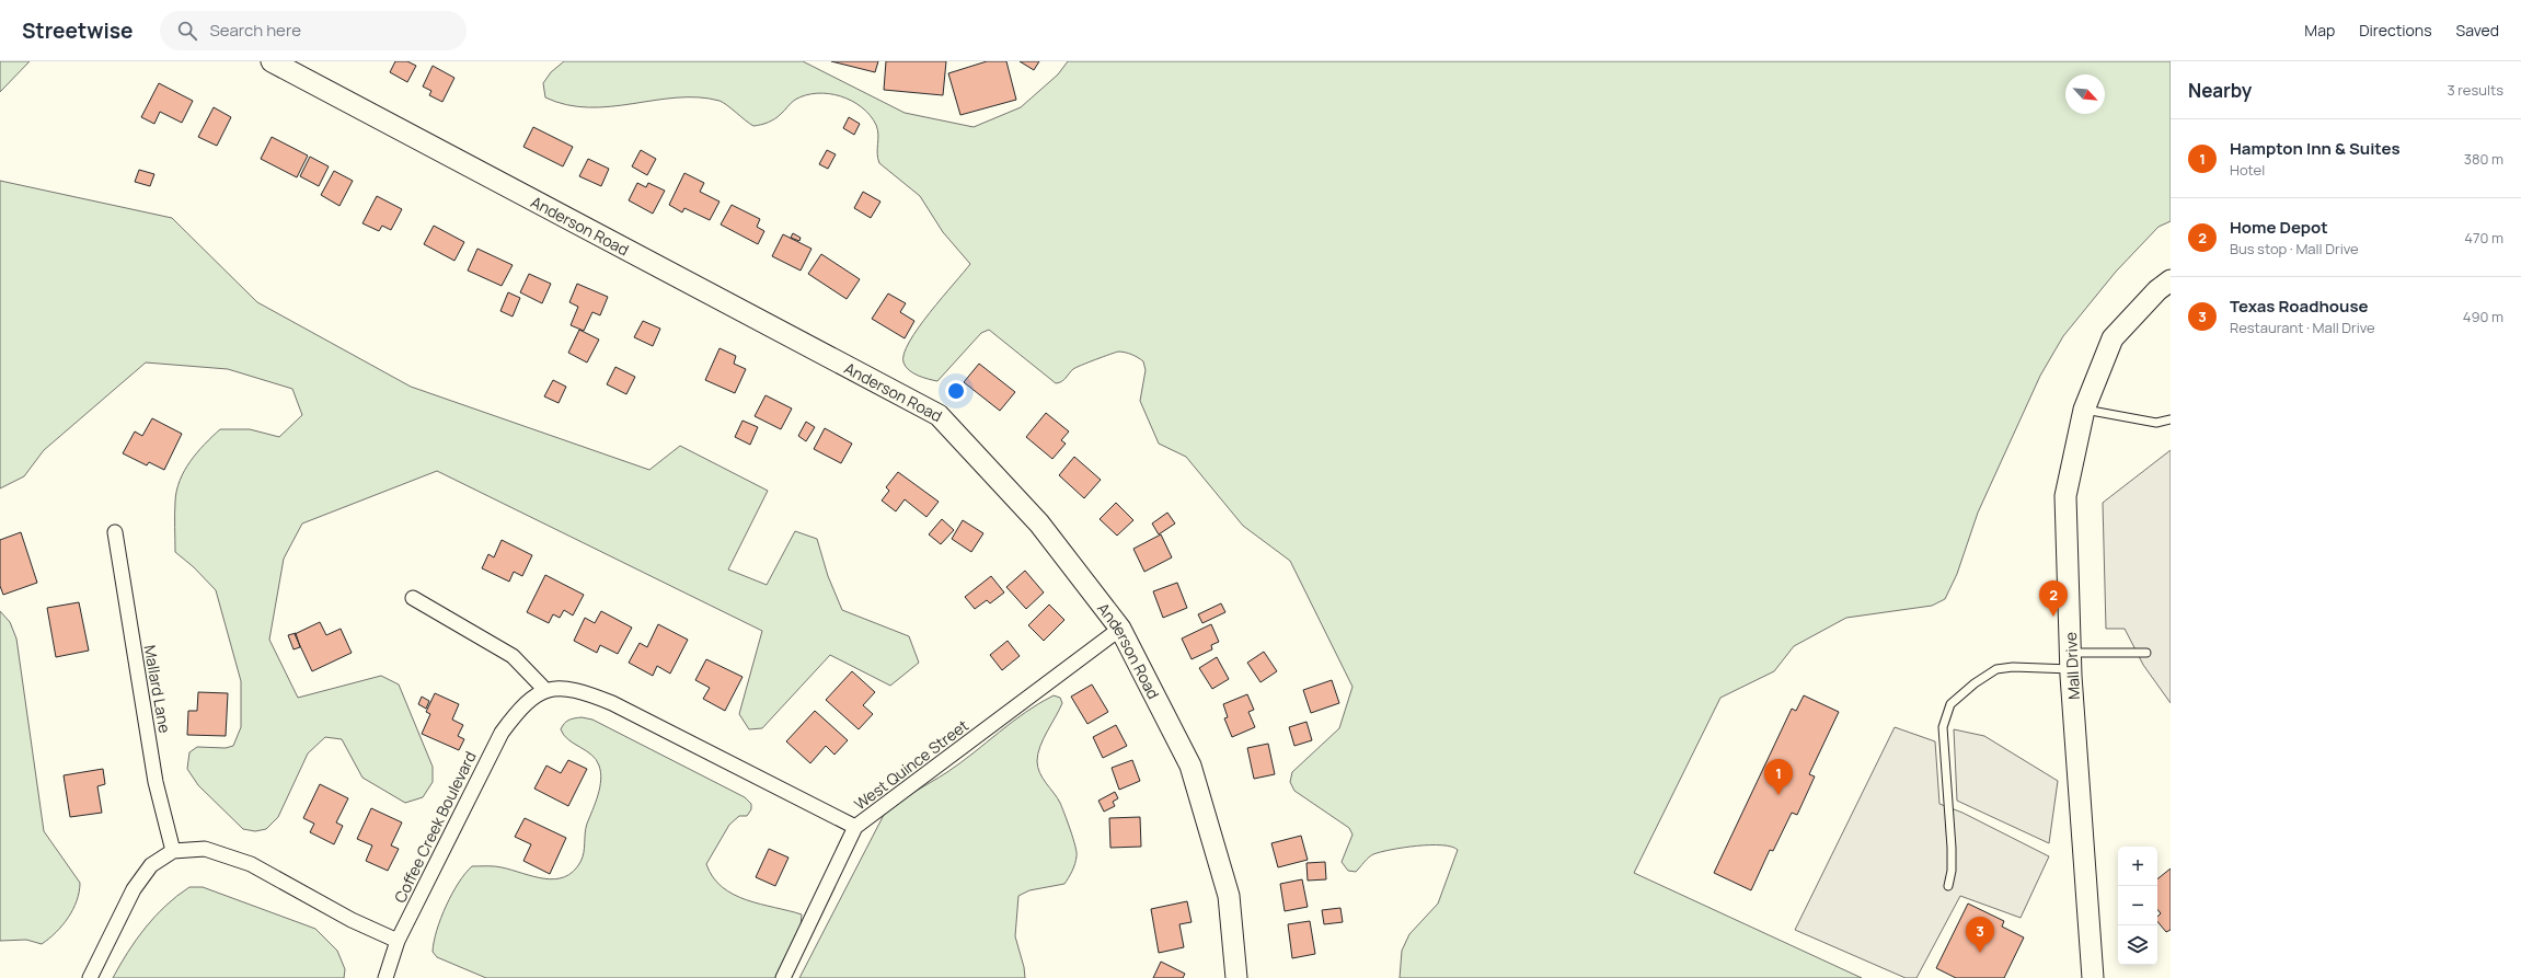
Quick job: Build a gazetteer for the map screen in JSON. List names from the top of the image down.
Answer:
{
  "streets": {
    "street": [
      "Anderson Road",
      "Mall Drive",
      "Mallard Lane",
      "West Quince Street",
      "Coffee Creek Boulevard"
    ]
  },
  "crossings": [
    ["Anderson Road", "West Quince Street"]
  ],
  "north": "bottom right",
  "page": {
    "header": "Streetwise",
    "search": "Search here",
    "nav": ["Map", "Directions", "Saved"],
    "heading": ["Nearby", "3 results"],
    "list": [
      {
        "mark": "1",
        "name": "Hampton Inn & Suites",
        "note": "Hotel",
        "value": "380 m"
      },
      {
        "mark": "2",
        "name": "Home Depot",
        "note": "Bus stop · Mall Drive",
        "value": "470 m"
      },
      {
        "mark": "3",
        "name": "Texas Roadhouse",
        "note": "Restaurant · Mall Drive",
        "value": "490 m"
      }
    ],
    "pins": ["2", "1", "3"],
    "map_buttons": ["+", "−"]
  }
}
